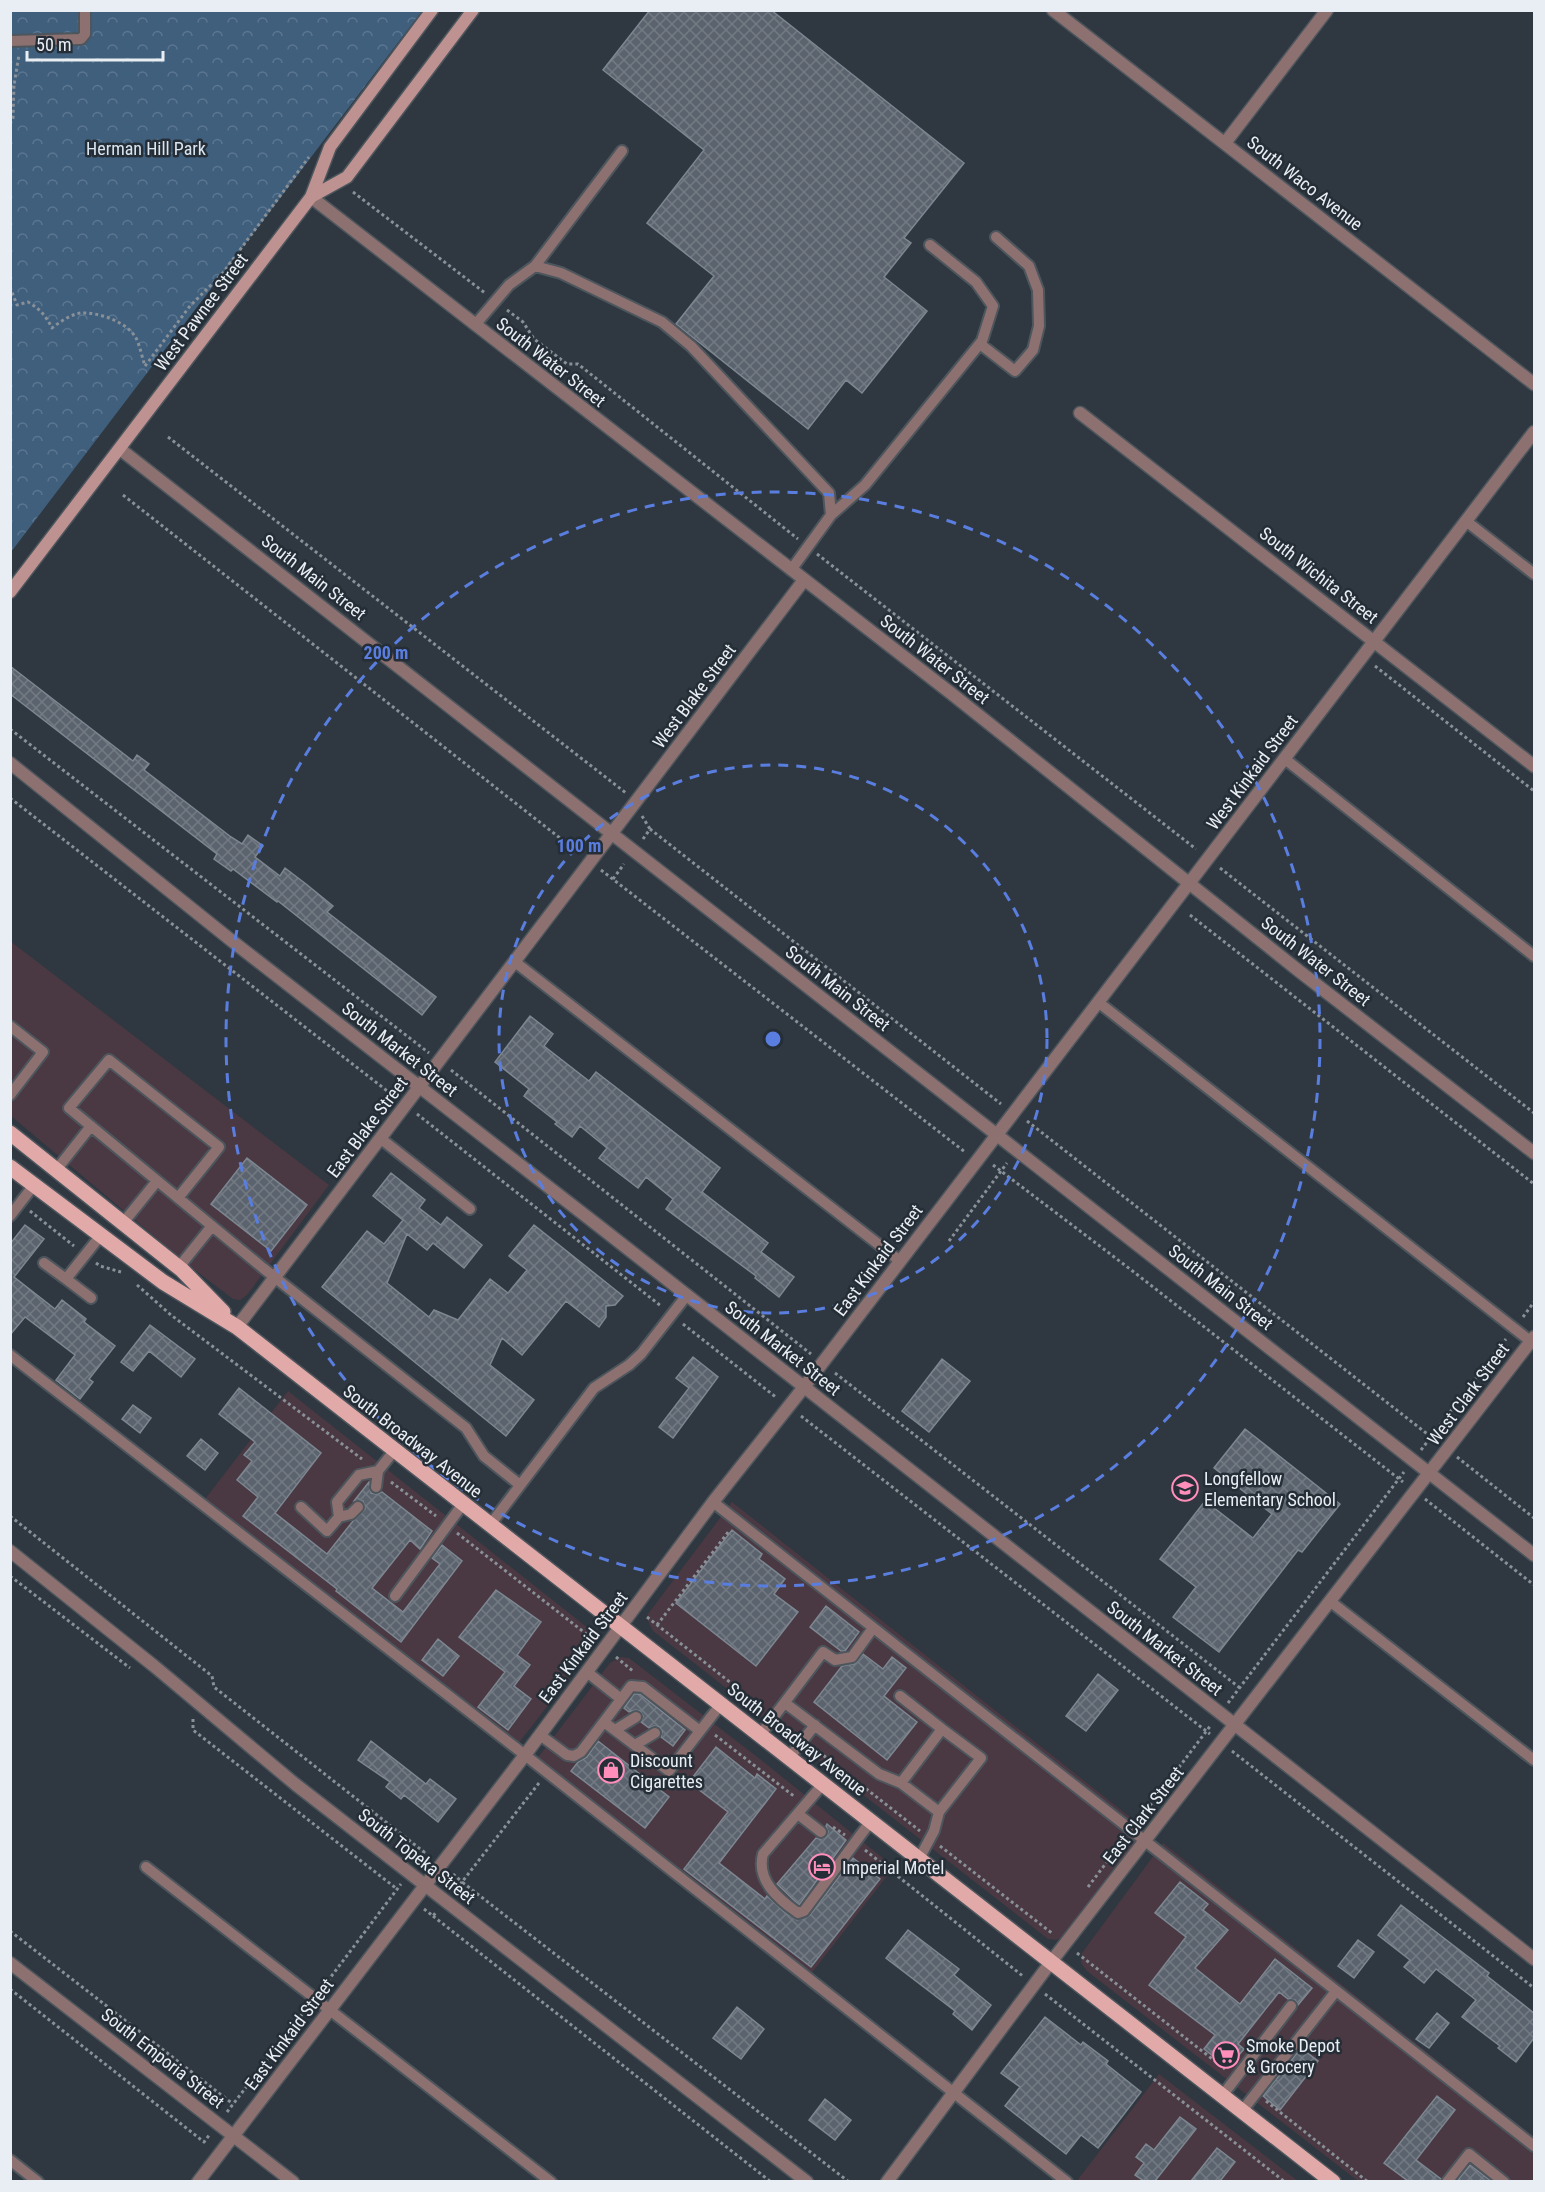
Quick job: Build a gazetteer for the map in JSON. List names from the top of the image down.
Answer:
{
  "streets": {
    "main road": ["West Pawnee Street", "South Broadway Avenue"],
    "street": [
      "South Waco Avenue",
      "South Water Street",
      "South Wichita Street",
      "South Main Street",
      "West Blake Street",
      "West Kinkaid Street",
      "South Market Street",
      "East Blake Street",
      "East Kinkaid Street",
      "West Clark Street",
      "East Clark Street",
      "South Topeka Street",
      "South Emporia Street"
    ]
  },
  "crossings": [
    ["West Pawnee Street", "South Water Street"],
    ["West Pawnee Street", "South Main Street"],
    ["South Water Street", "West Blake Street"],
    ["South Water Street", "West Kinkaid Street"],
    ["South Wichita Street", "West Kinkaid Street"],
    ["South Main Street", "West Blake Street"],
    ["South Main Street", "West Kinkaid Street"],
    ["South Main Street", "East Blake Street"],
    ["South Main Street", "East Kinkaid Street"],
    ["South Main Street", "West Clark Street"],
    ["South Main Street", "East Clark Street"],
    ["West Blake Street", "East Blake Street"],
    ["West Kinkaid Street", "East Kinkaid Street"],
    ["South Market Street", "East Blake Street"],
    ["South Market Street", "East Kinkaid Street"],
    ["South Market Street", "East Clark Street"],
    ["East Blake Street", "South Broadway Avenue"],
    ["East Kinkaid Street", "South Broadway Avenue"],
    ["East Kinkaid Street", "South Topeka Street"],
    ["East Kinkaid Street", "South Emporia Street"],
    ["West Clark Street", "East Clark Street"],
    ["South Broadway Avenue", "East Clark Street"]
  ],
  "parks": ["Herman Hill Park"],
  "places": {
    "school or university": ["Longfellow Elementary School"],
    "shop": ["Discount Cigarettes"],
    "hotel": ["Imperial Motel"],
    "supermarket": ["Smoke Depot & Grocery"]
  },
  "scale_bar": "50 m",
  "rings": ["200 m", "100 m"]
}
